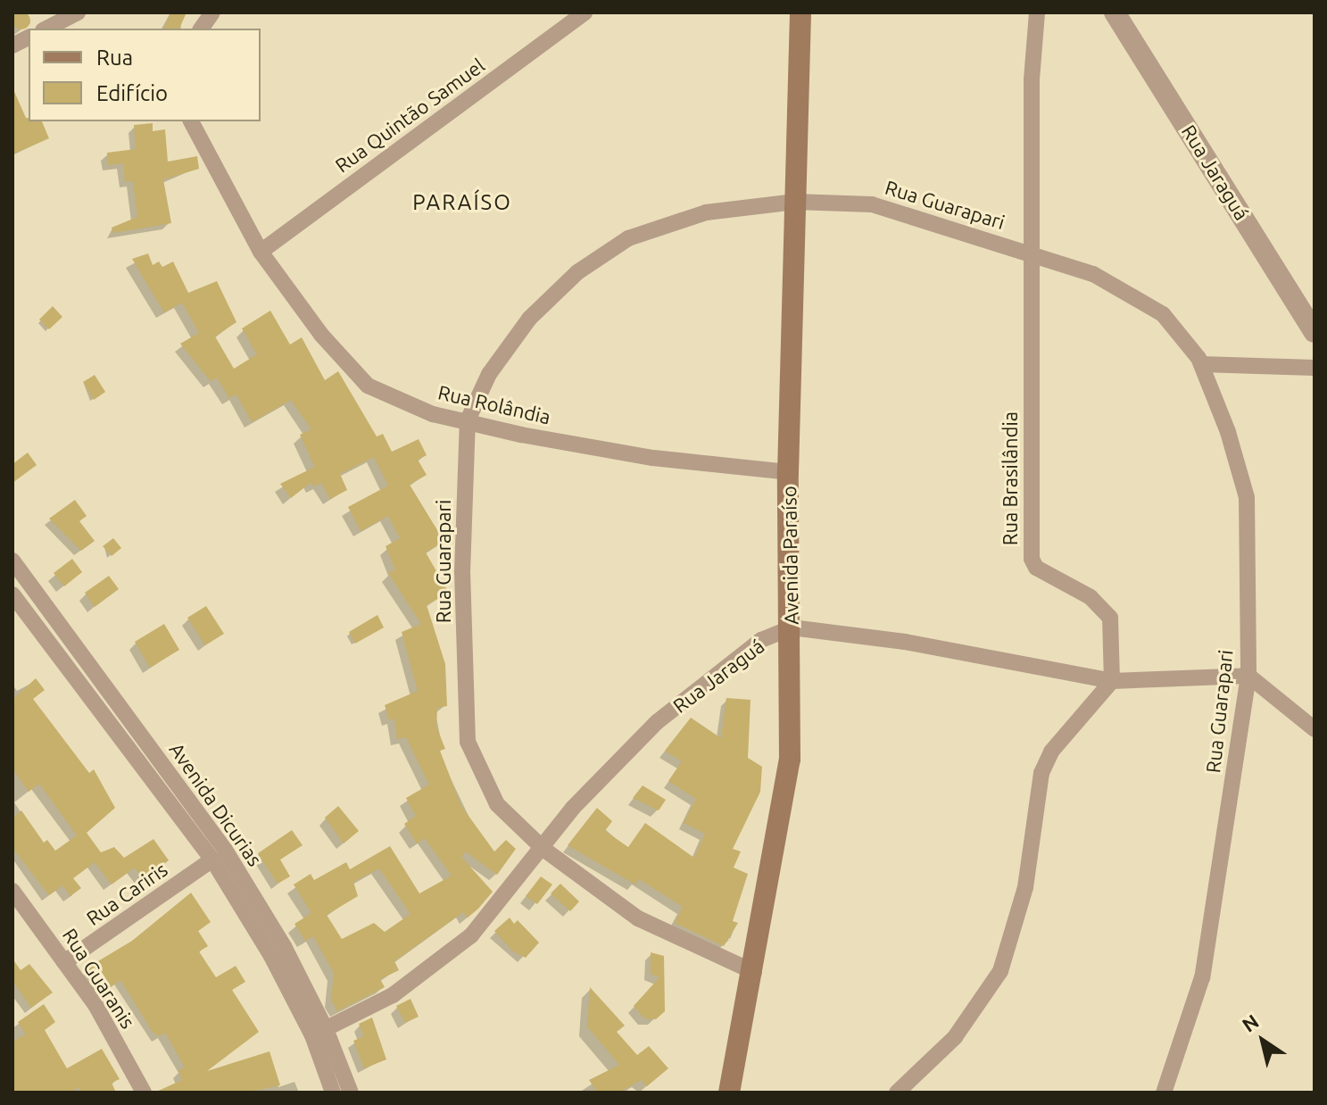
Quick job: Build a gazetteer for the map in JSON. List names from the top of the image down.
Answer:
{
  "streets": {
    "main road": ["Avenida Paraíso"],
    "street": [
      "Rua Quintão Samuel",
      "Rua Jaraguá",
      "Rua Guarapari",
      "Rua Rolândia",
      "Rua Brasilândia",
      "Avenida Dicurias",
      "Rua Cariris",
      "Rua Guaranis"
    ]
  },
  "crossings": [
    ["Rua Quintão Samuel", "Rua Rolândia"],
    ["Rua Jaraguá", "Rua Guarapari"],
    ["Rua Jaraguá", "Avenida Paraíso"],
    ["Rua Jaraguá", "Avenida Dicurias"],
    ["Rua Guarapari", "Rua Rolândia"],
    ["Rua Guarapari", "Rua Brasilândia"],
    ["Rua Guarapari", "Avenida Paraíso"],
    ["Rua Rolândia", "Avenida Paraíso"],
    ["Avenida Dicurias", "Rua Cariris"],
    ["Rua Cariris", "Rua Guaranis"]
  ],
  "districts": ["PARAÍSO"],
  "legend": ["Rua", "Edifício"],
  "north": "top left"
}
